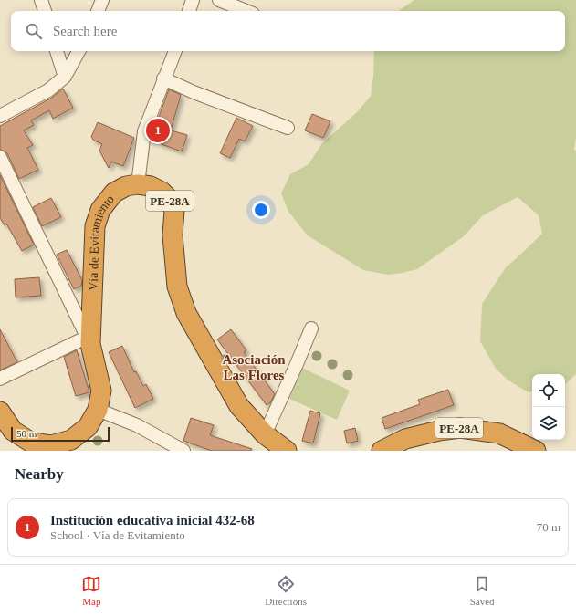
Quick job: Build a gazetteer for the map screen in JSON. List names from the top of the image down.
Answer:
{
  "streets": {
    "highway": ["PE-28A", "Vía de Evitamiento"]
  },
  "districts": ["Asociación Las Flores"],
  "scale_bar": "50 m",
  "page": {
    "search": "Search here",
    "pins": "1",
    "scale": "50 m",
    "heading": "Nearby",
    "list": [
      {
        "mark": "1",
        "name": "Institución educativa inicial 432-68",
        "note": "School · Vía de Evitamiento",
        "value": "70 m"
      }
    ],
    "nav": ["Map", "Directions", "Saved"]
  }
}
